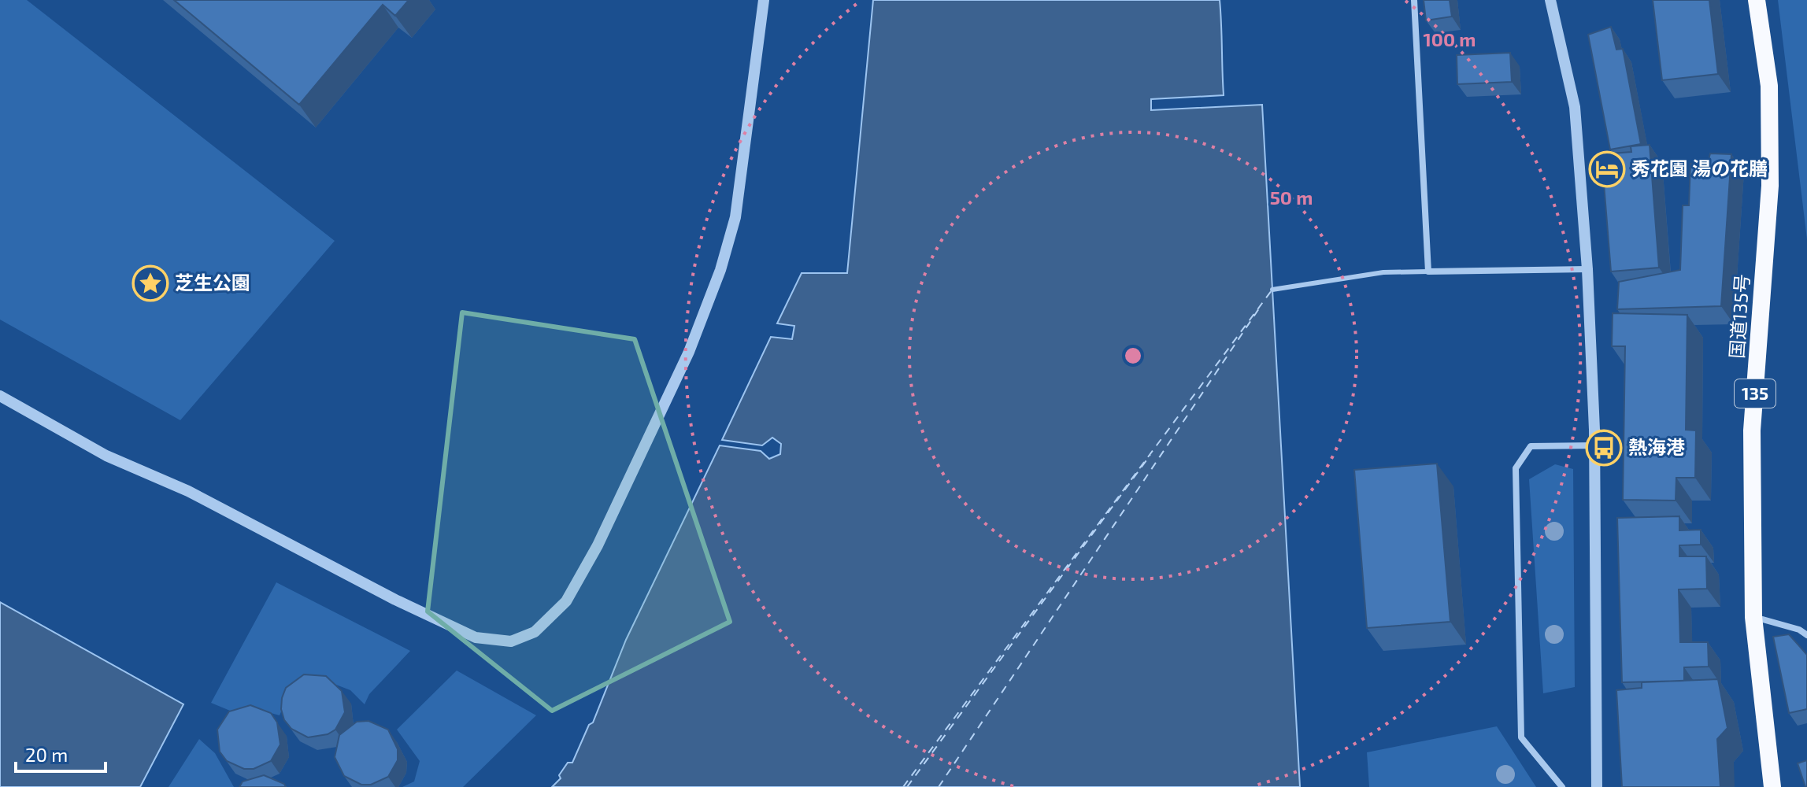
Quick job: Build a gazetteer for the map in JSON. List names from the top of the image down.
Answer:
{
  "streets": {
    "highway": ["国道135号", "135"]
  },
  "places": {
    "hotel": ["秀花園 湯の花膳"],
    "place": ["芝生公園"],
    "bus stop": ["熱海港"]
  },
  "scale_bar": "20 m",
  "rings": ["100 m", "50 m"]
}
